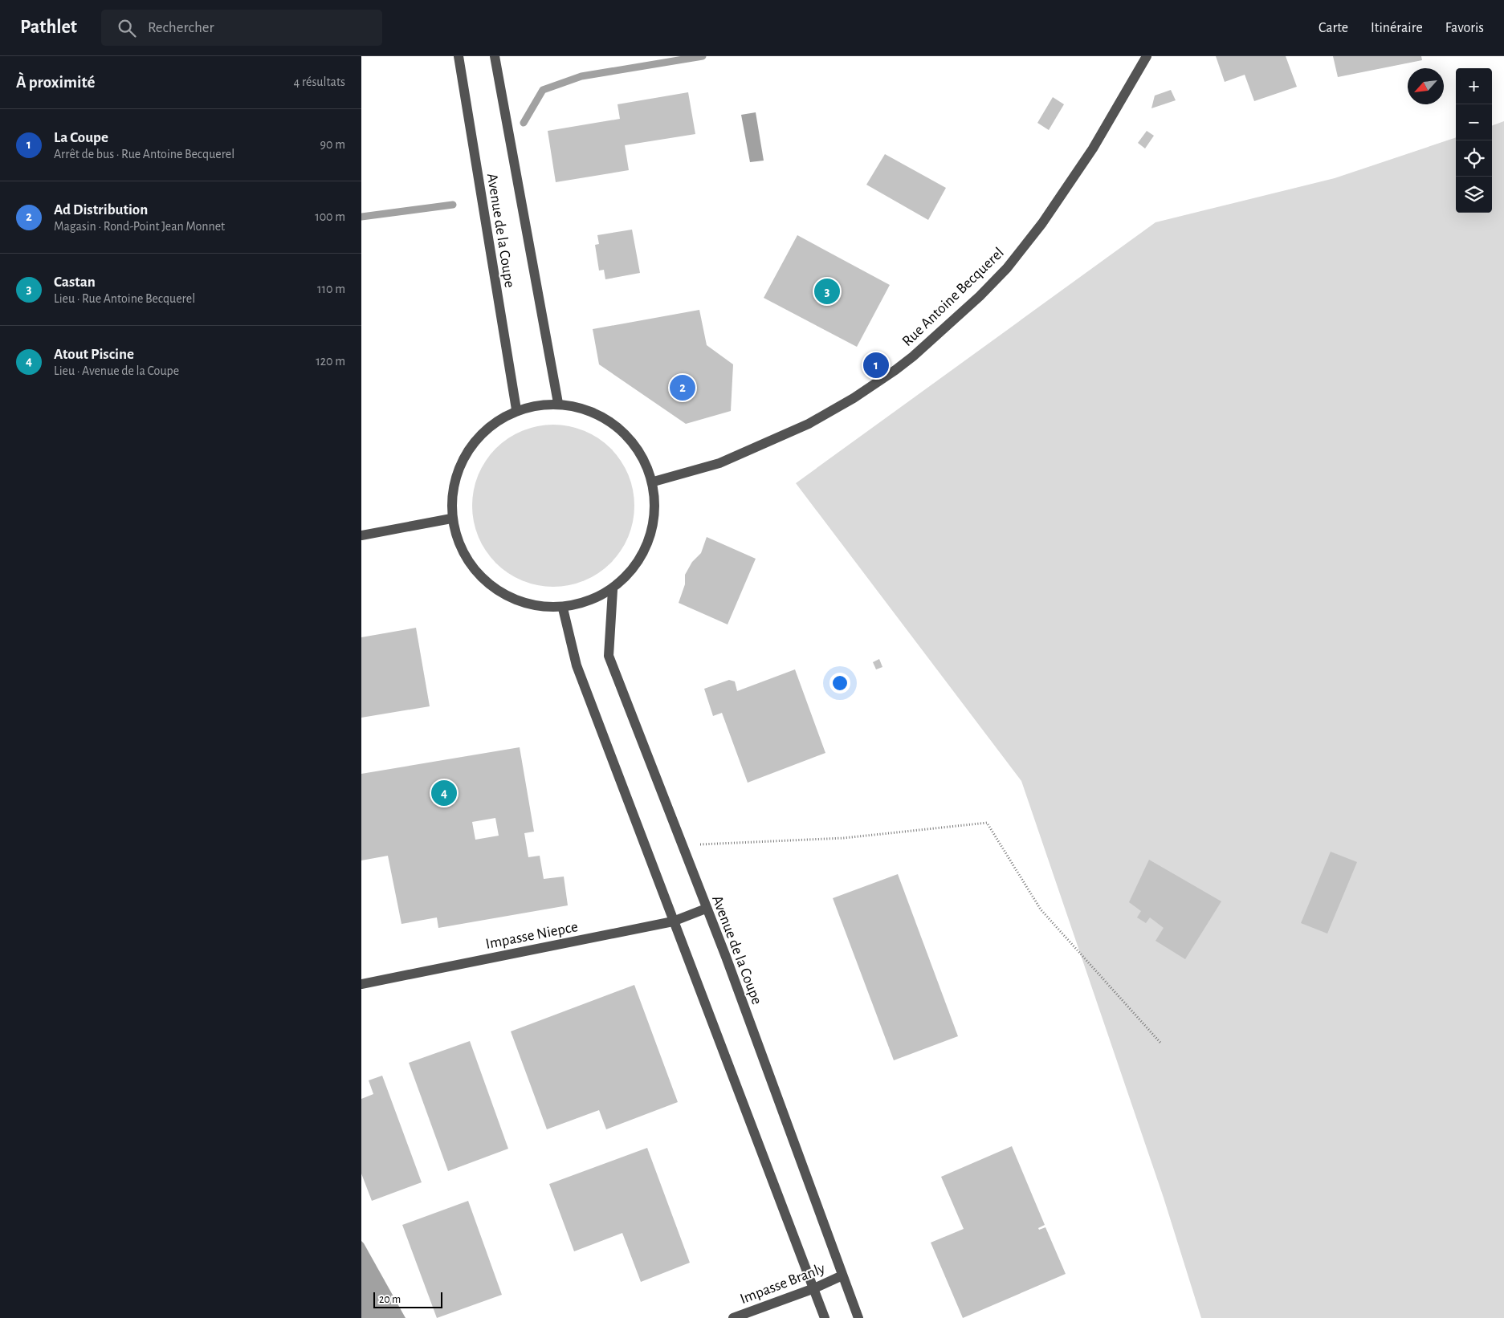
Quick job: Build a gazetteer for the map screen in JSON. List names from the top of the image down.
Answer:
{
  "streets": {
    "street": [
      "Avenue de la Coupe",
      "Rue Antoine Becquerel",
      "Impasse Niepce",
      "Impasse Branly"
    ]
  },
  "crossings": [
    ["Avenue de la Coupe", "Impasse Niepce"],
    ["Avenue de la Coupe", "Impasse Branly"]
  ],
  "scale_bar": "20 m",
  "north": "bottom left",
  "page": {
    "header": "Pathlet",
    "search": "Rechercher",
    "nav": ["Carte", "Itinéraire", "Favoris"],
    "heading": ["À proximité", "4 résultats"],
    "map_buttons": ["+", "−"],
    "list": [
      {
        "mark": "1",
        "name": "La Coupe",
        "note": "Arrêt de bus · Rue Antoine Becquerel",
        "value": "90 m"
      },
      {
        "mark": "2",
        "name": "Ad Distribution",
        "note": "Magasin · Rond-Point Jean Monnet",
        "value": "100 m"
      },
      {
        "mark": "3",
        "name": "Castan",
        "note": "Lieu · Rue Antoine Becquerel",
        "value": "110 m"
      },
      {
        "mark": "4",
        "name": "Atout Piscine",
        "note": "Lieu · Avenue de la Coupe",
        "value": "120 m"
      }
    ],
    "pins": [
      "3",
      "1",
      "2",
      "4"
    ],
    "scale": "20 m"
  }
}
